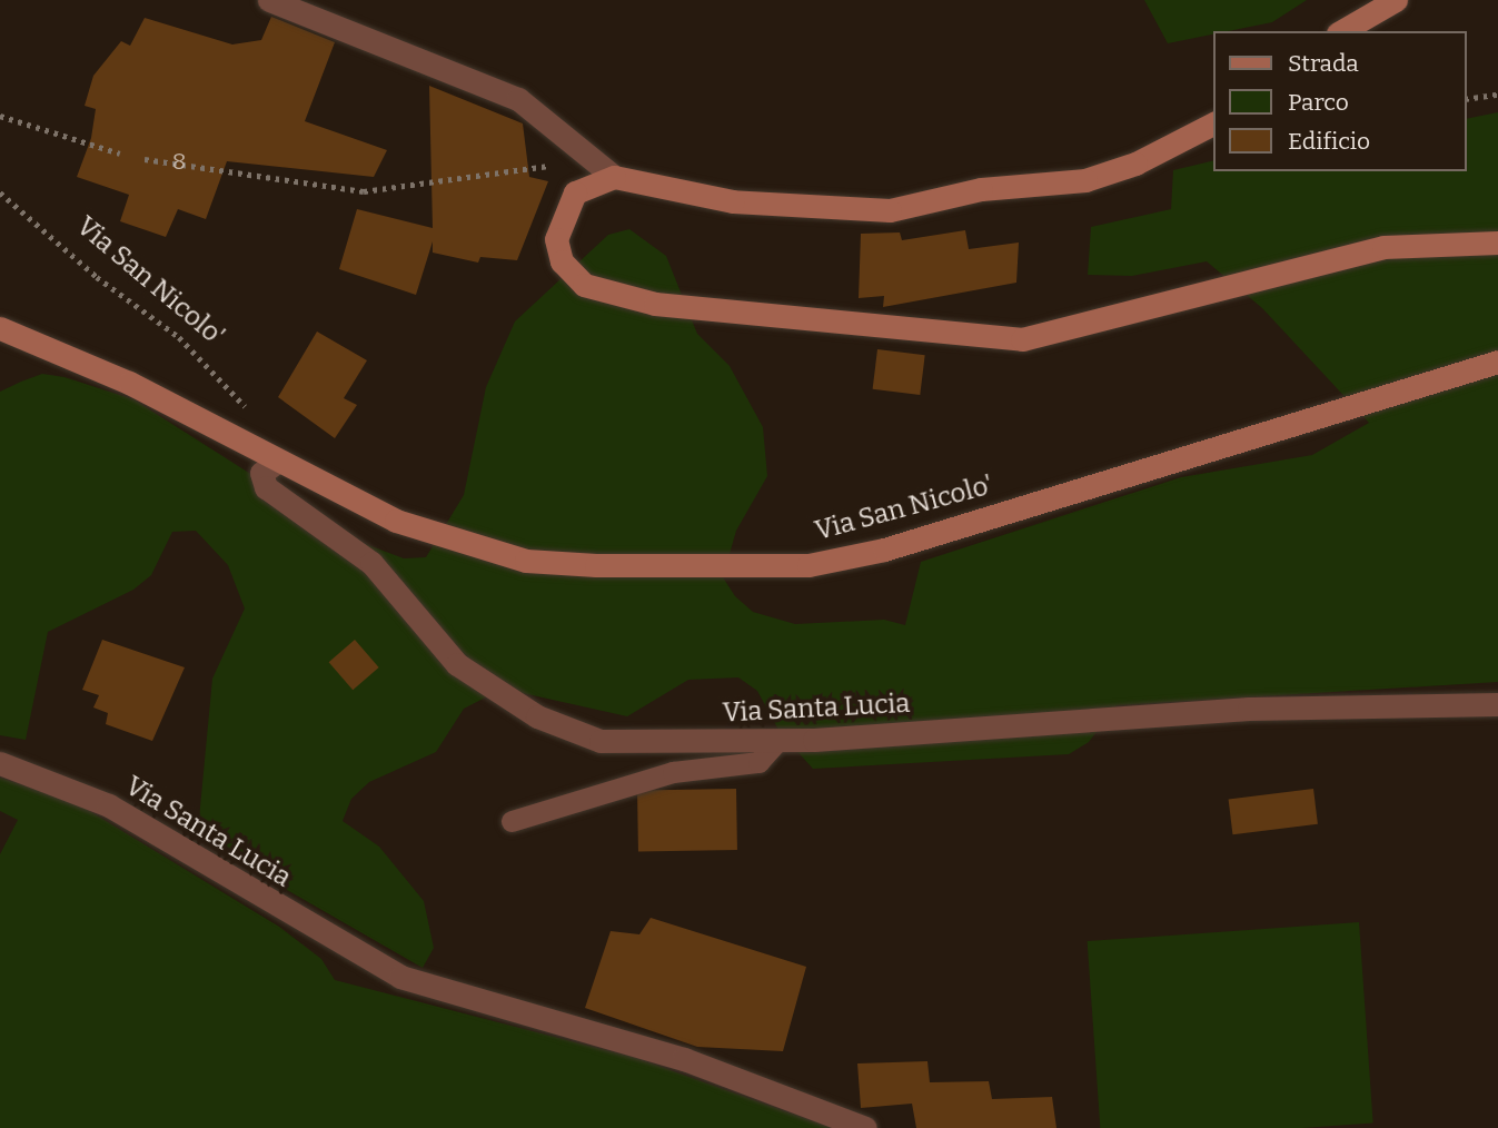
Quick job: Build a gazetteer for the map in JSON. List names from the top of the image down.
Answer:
{
  "streets": {
    "street": ["Via San Nicolo'", "Via Santa Lucia"]
  },
  "crossings": [
    ["Via San Nicolo'", "Via Santa Lucia"]
  ],
  "house_numbers": ["8"],
  "legend": ["Strada", "Parco", "Edificio"]
}
